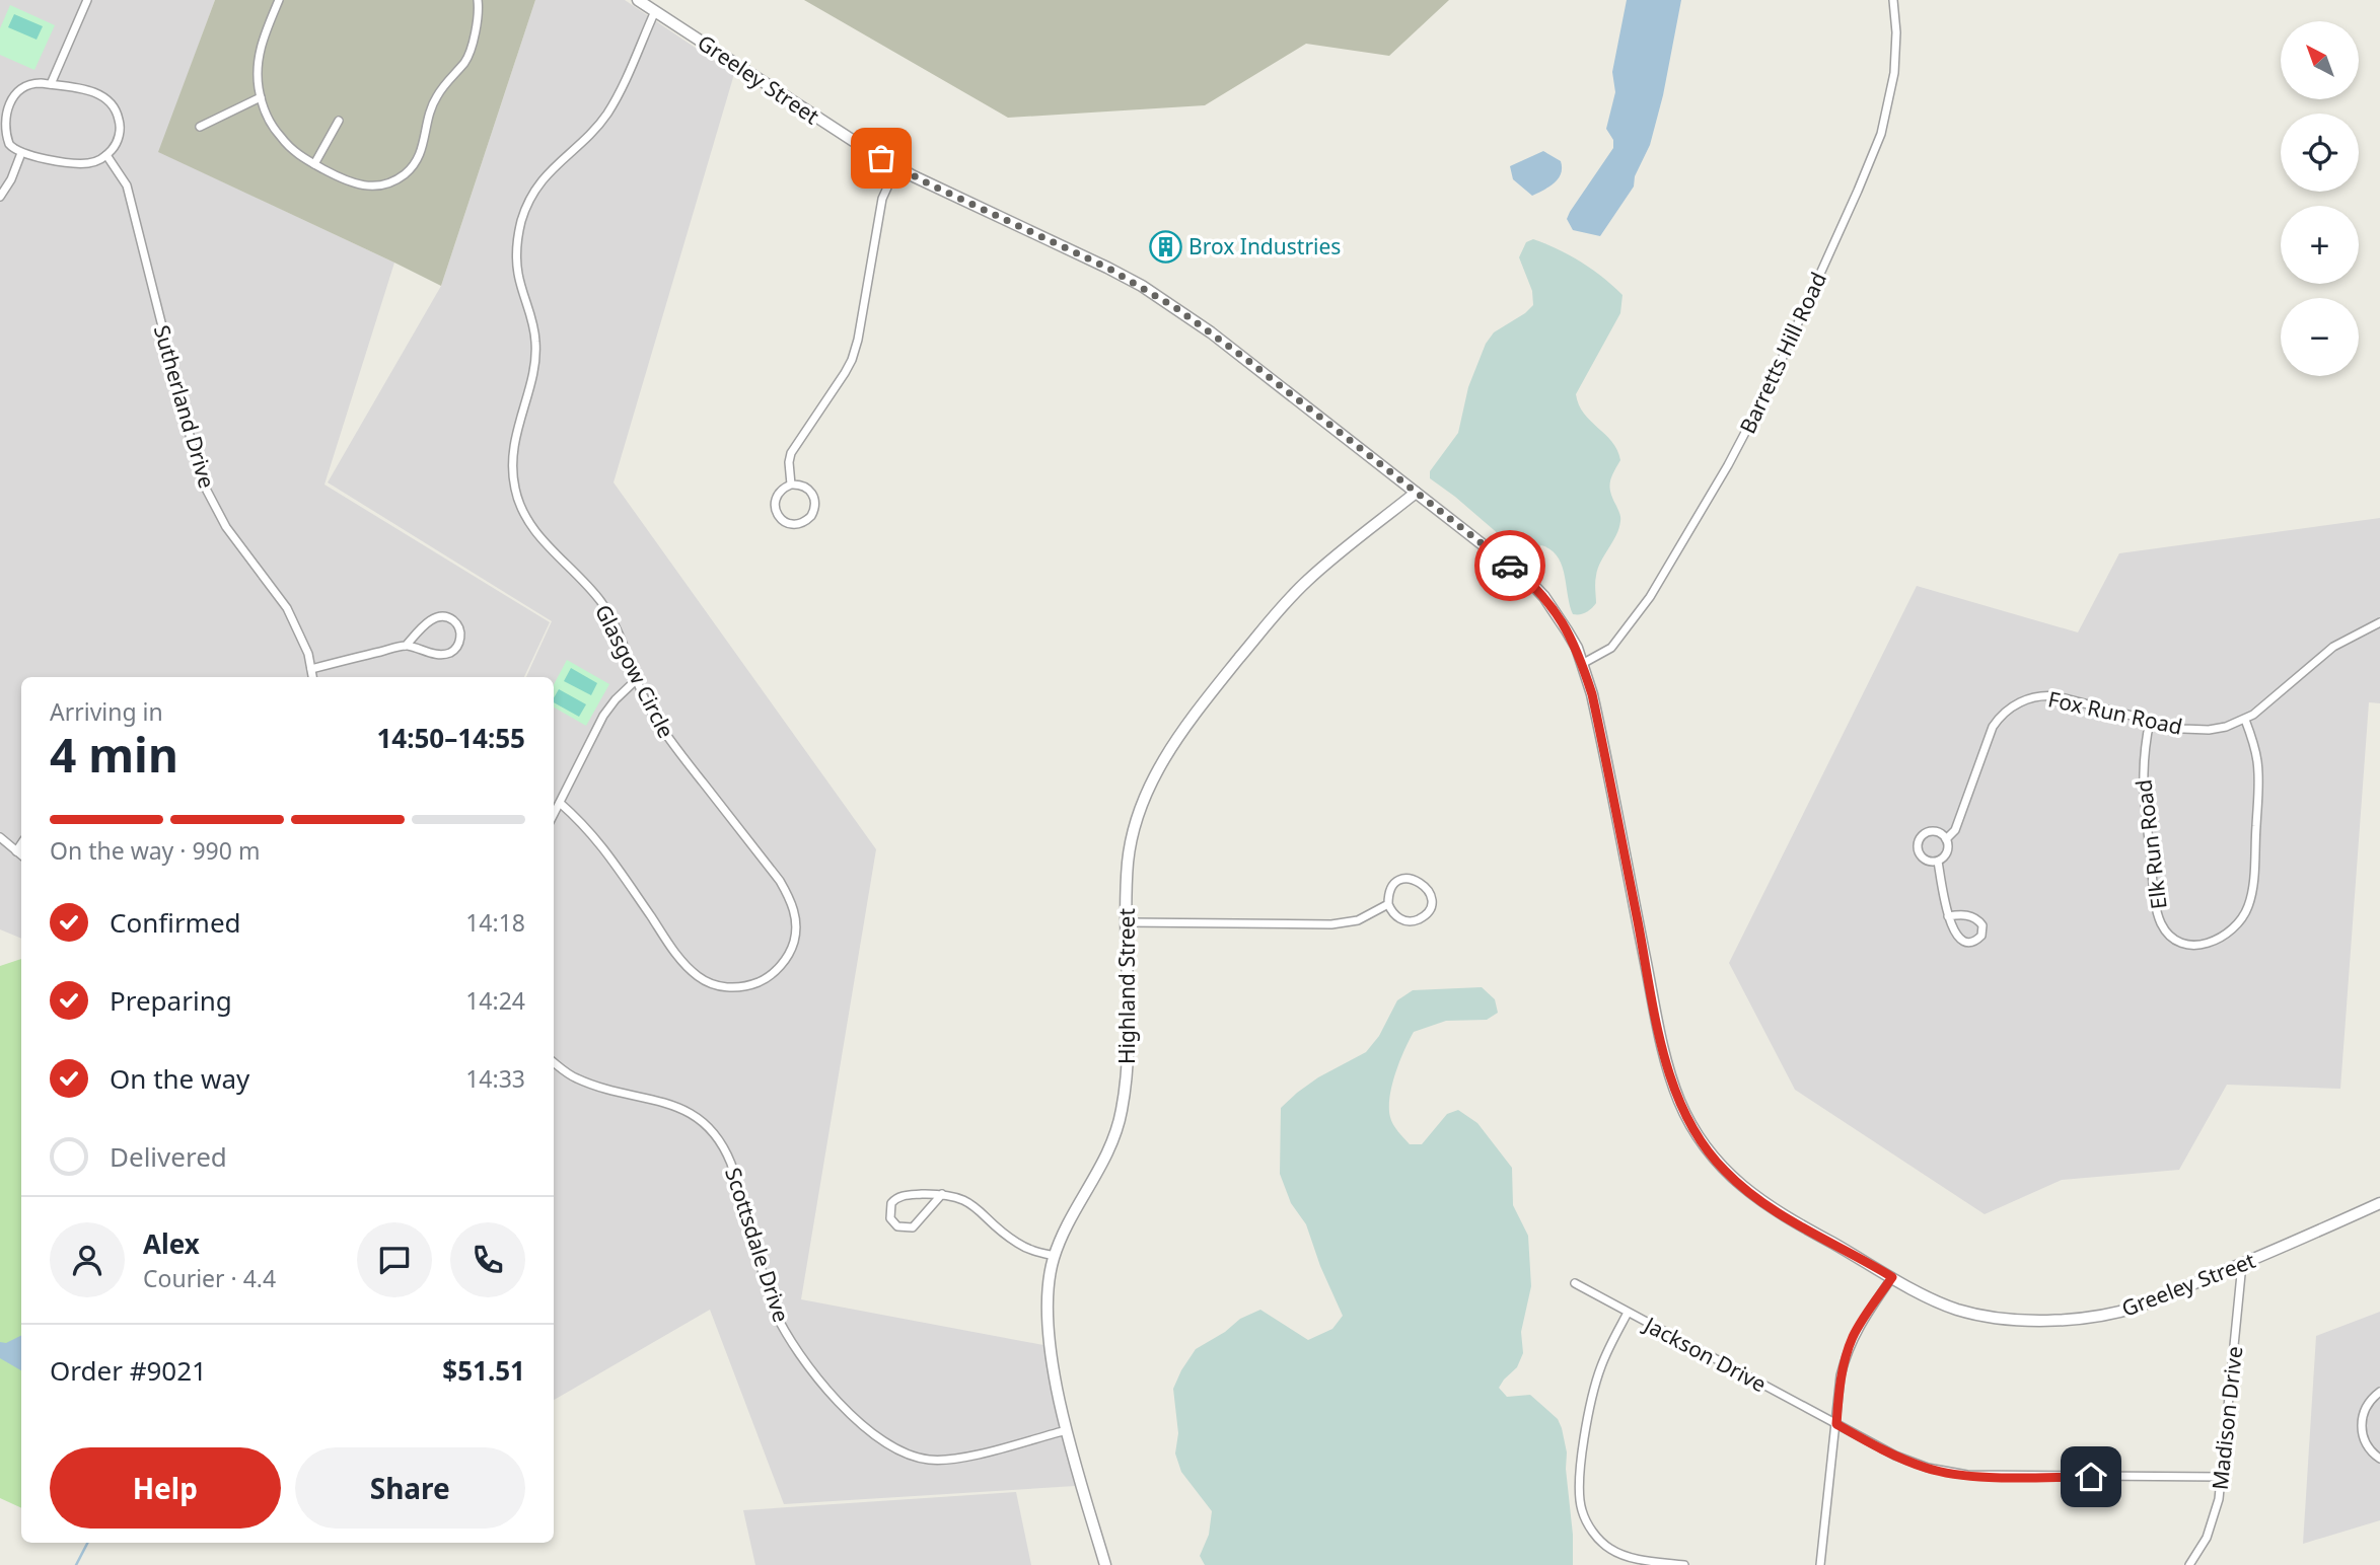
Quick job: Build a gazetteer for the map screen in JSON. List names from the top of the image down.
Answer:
{
  "streets": {
    "street": [
      "Greeley Street",
      "Barretts Hill Road",
      "Sutherland Drive",
      "Glasgow Circle",
      "Fox Run Road",
      "Elk Run Road",
      "Highland Street",
      "Scottsdale Drive",
      "Jackson Drive",
      "Madison Drive"
    ]
  },
  "crossings": [
    ["Greeley Street", "Barretts Hill Road"],
    ["Greeley Street", "Glasgow Circle"],
    ["Greeley Street", "Highland Street"],
    ["Greeley Street", "Madison Drive"],
    ["Fox Run Road", "Elk Run Road"],
    ["Highland Street", "Scottsdale Drive"],
    ["Jackson Drive", "Madison Drive"]
  ],
  "places": {
    "building": ["Brox Industries"]
  },
  "north": "top left",
  "page": {
    "map_buttons": ["+", "−"],
    "heading": ["4 min", "Arriving in", "14:50–14:55"],
    "panel": [
      "Alex",
      "Courier · 4.4",
      "Order #9021",
      "$51.51"
    ],
    "bar": "On the way · 990 m",
    "list": [
      ["Confirmed", "14:18"],
      ["Preparing", "14:24"],
      ["On the way", "14:33"],
      "Delivered"
    ],
    "buttons": ["Help", "Share"]
  }
}
